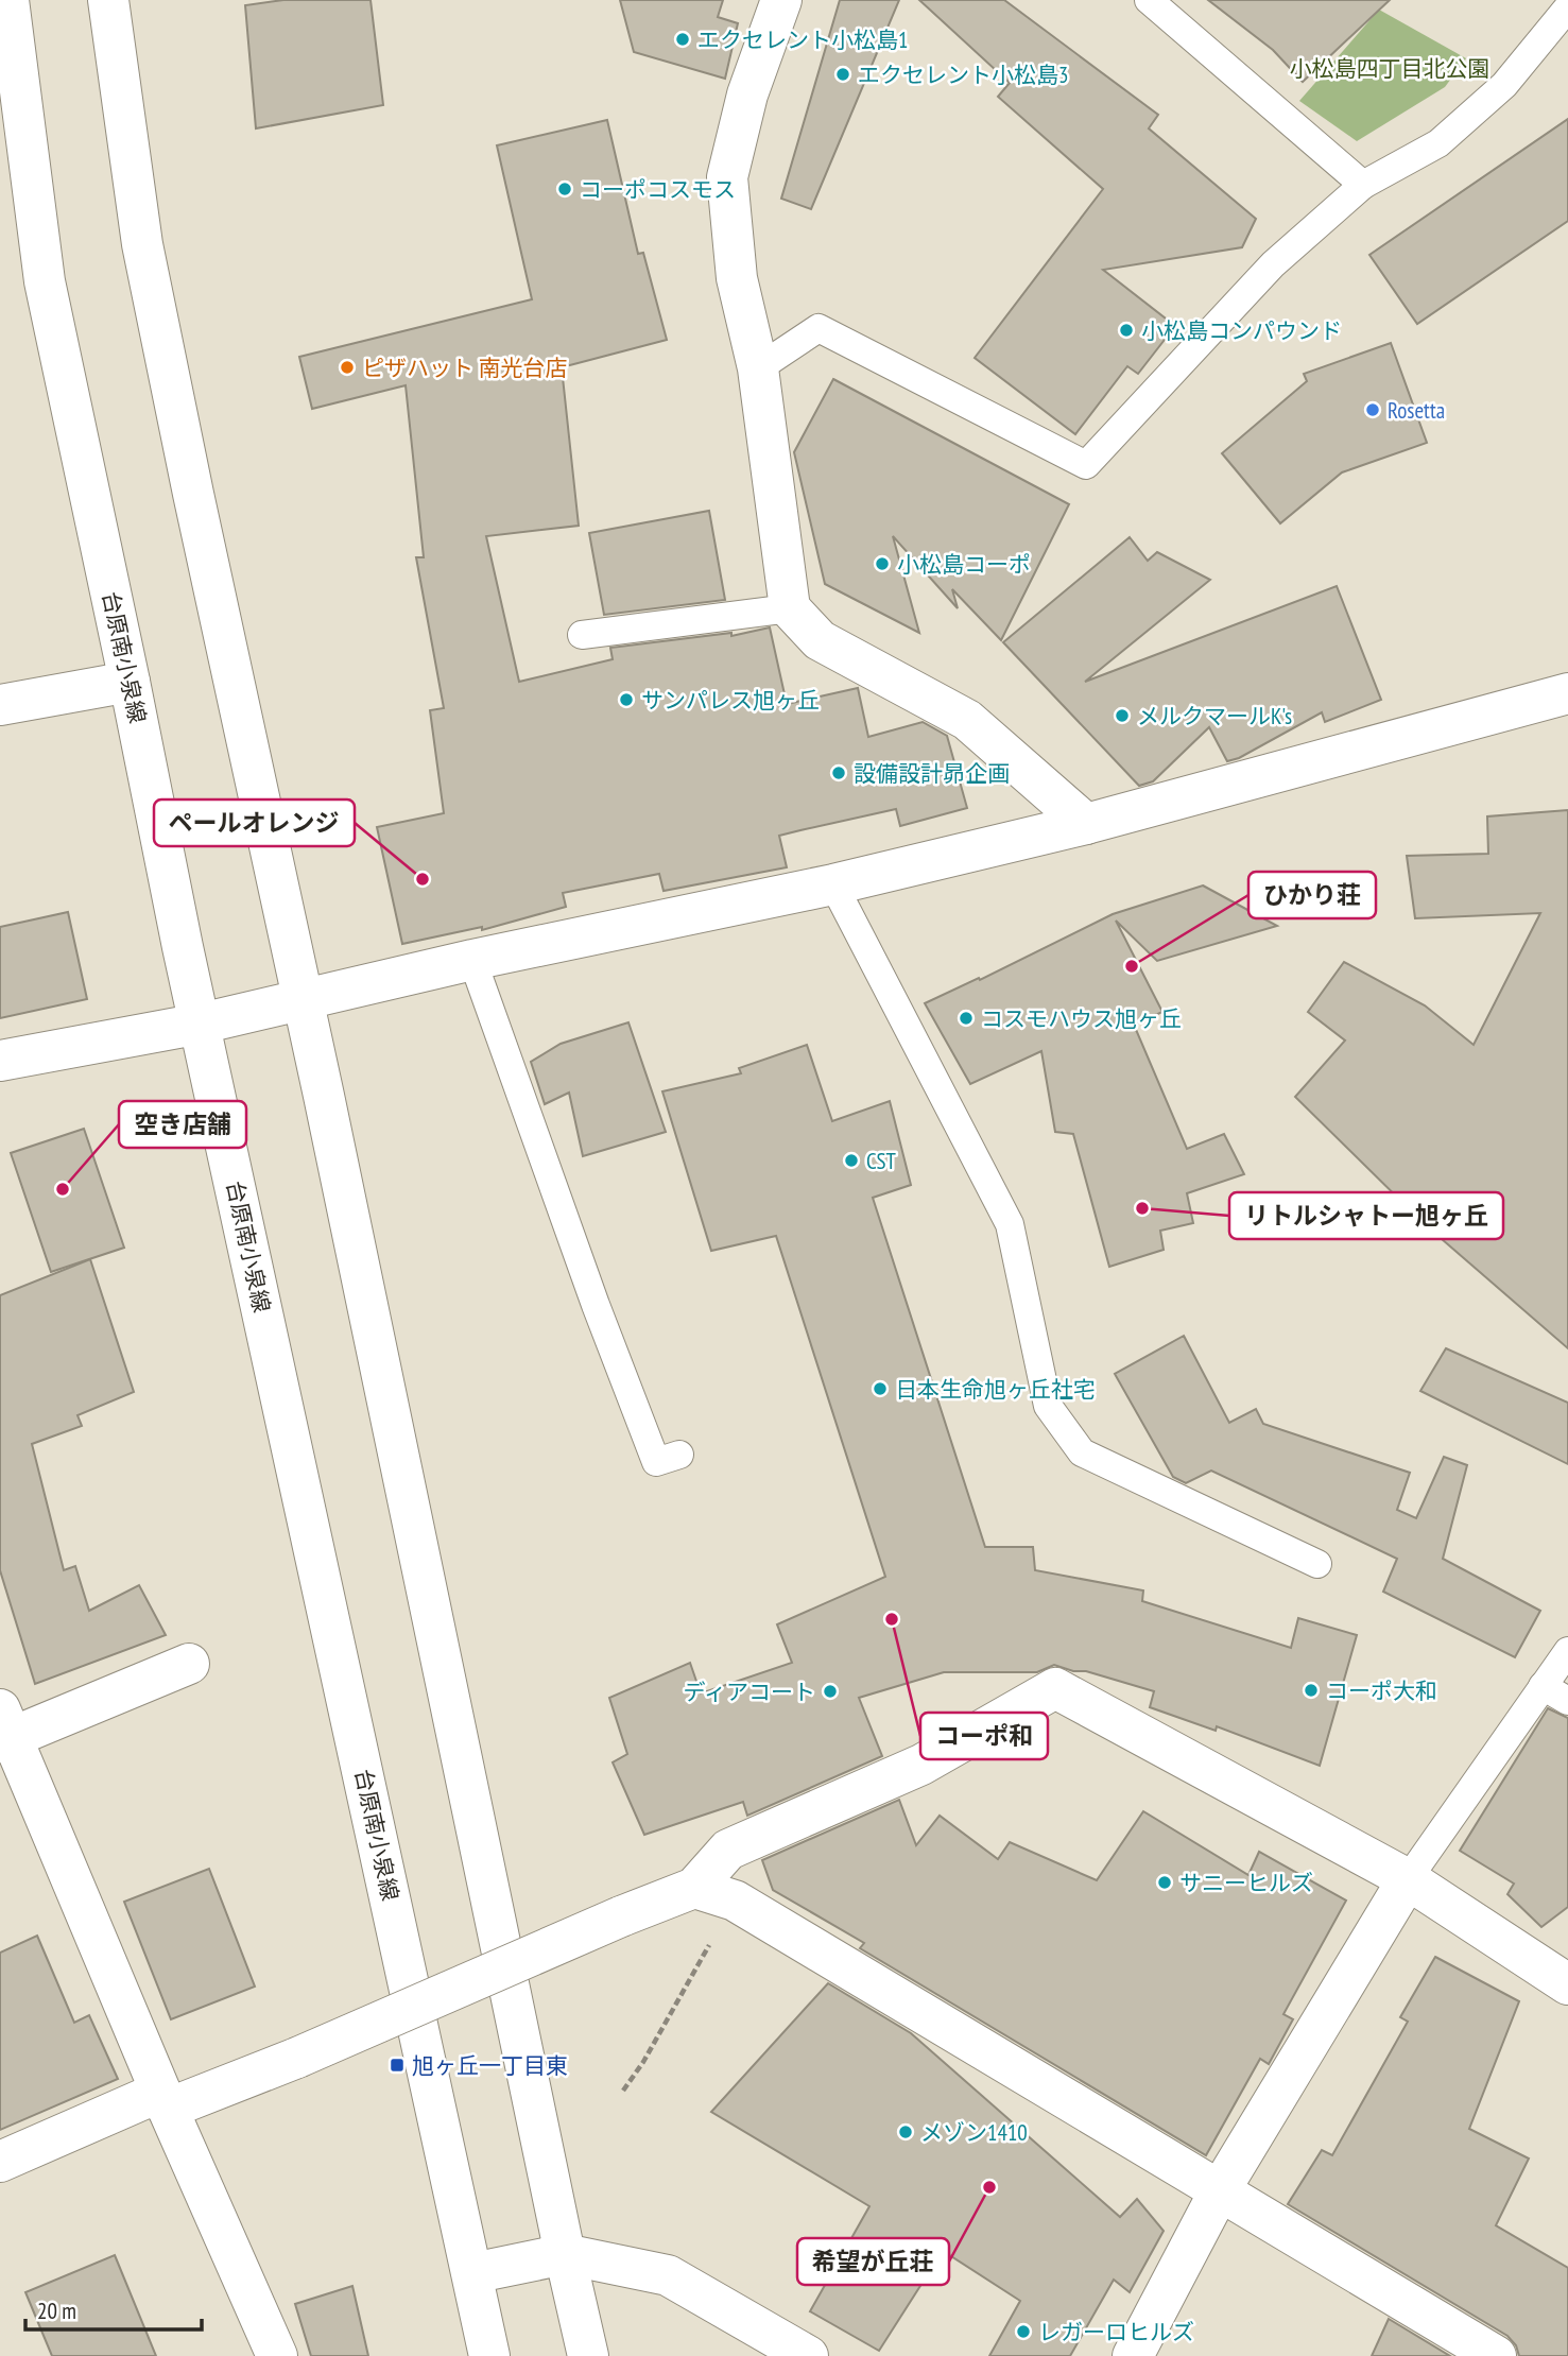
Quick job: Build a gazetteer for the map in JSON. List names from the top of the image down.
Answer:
{
  "streets": {
    "street": ["台原南小泉線"]
  },
  "parks": ["小松島四丁目北公園"],
  "places": {
    "other": [
      "エクセレント小松島1",
      "エクセレント小松島3",
      "コーポコスモス",
      "小松島コンパウンド",
      "ピザハット 南光台店",
      "Rosetta",
      "小松島コーポ",
      "サンパレス旭ヶ丘",
      "メルクマールK's",
      "設備設計昴企画",
      "ペールオレンジ",
      "ひかり荘",
      "コスモハウス旭ヶ丘",
      "CST",
      "空き店舗",
      "リトルシャトー旭ヶ丘",
      "日本生命旭ヶ丘社宅",
      "コーポ和",
      "コーポ大和",
      "ディアコート",
      "サニーヒルズ",
      "メゾン1410",
      "希望が丘荘",
      "レガーロヒルズ"
    ],
    "transit": ["旭ヶ丘一丁目東"]
  },
  "scale_bar": "20 m"
}
